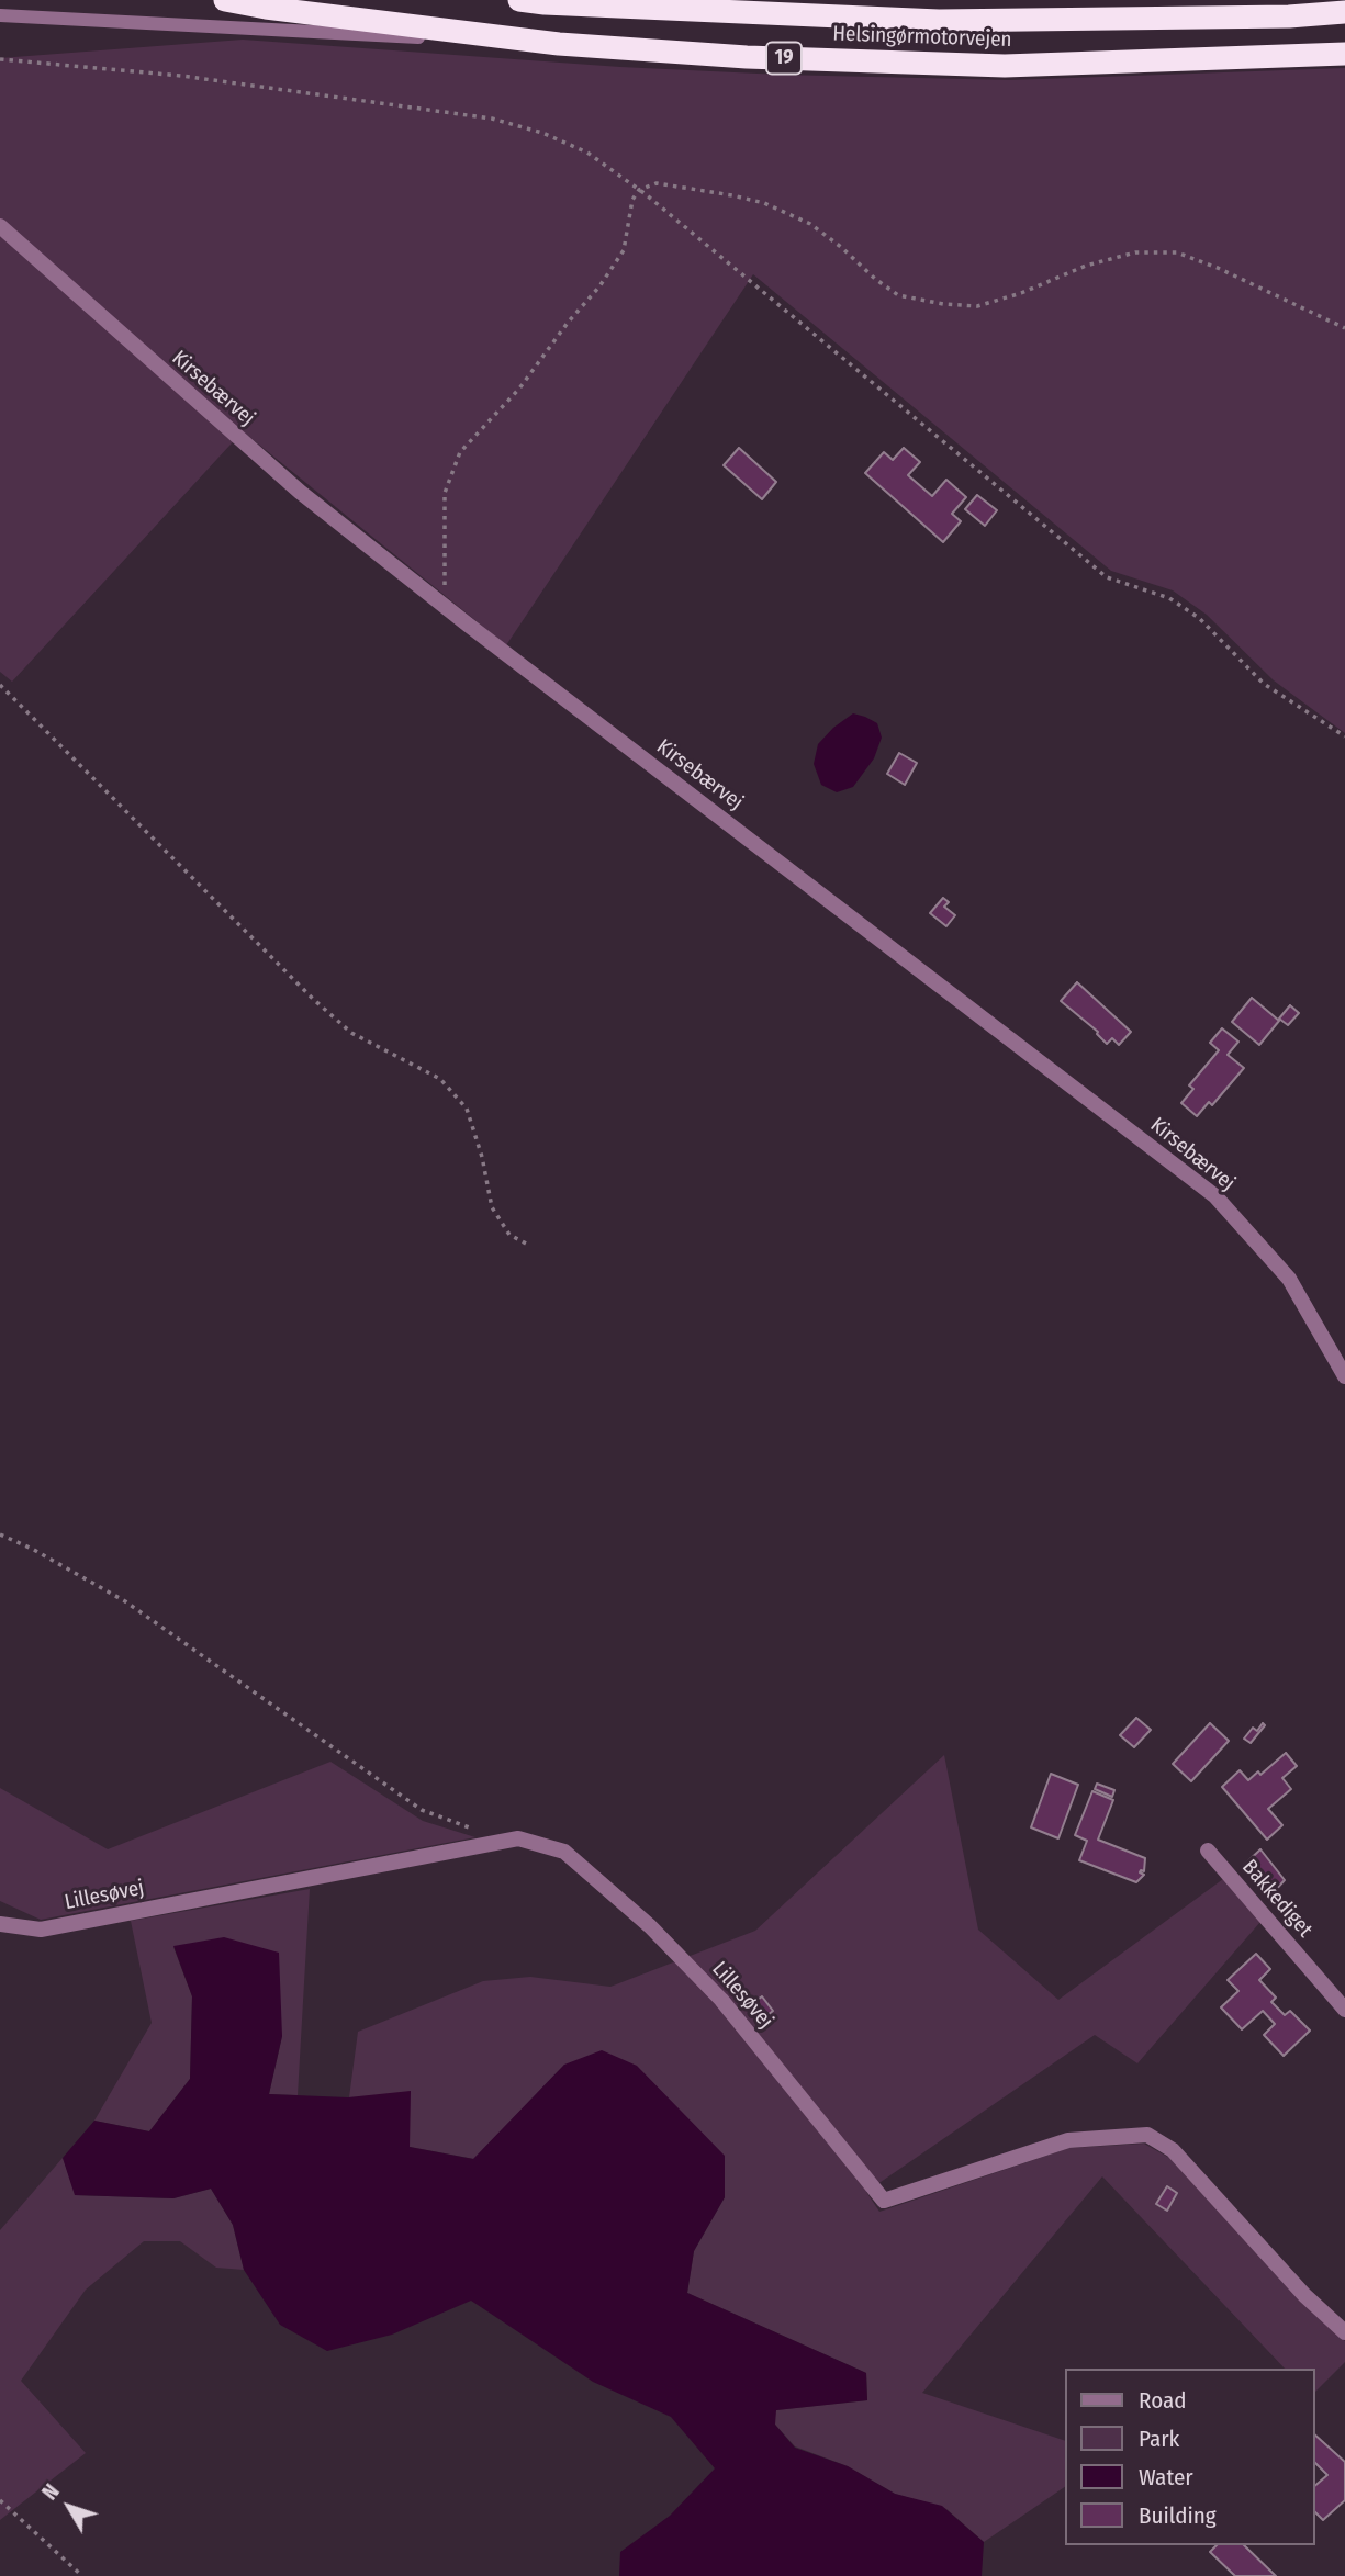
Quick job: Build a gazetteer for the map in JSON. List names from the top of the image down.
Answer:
{
  "streets": {
    "highway": ["Helsingørmotorvejen", "19"],
    "street": ["Kirsebærvej", "Lillesøvej", "Bakkediget"]
  },
  "legend": [
    "Road",
    "Park",
    "Water",
    "Building"
  ],
  "north": "top left"
}
